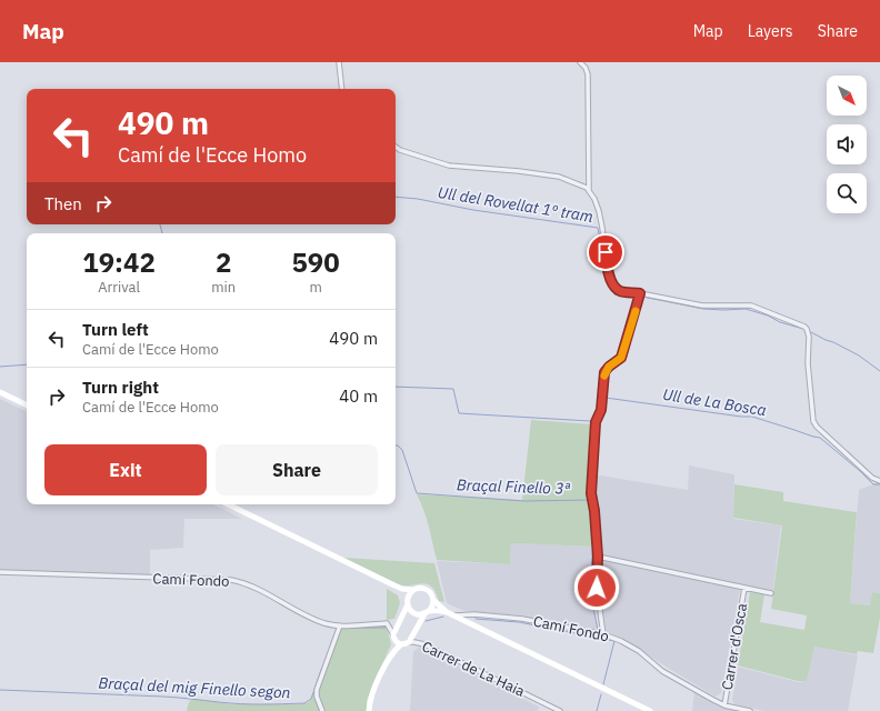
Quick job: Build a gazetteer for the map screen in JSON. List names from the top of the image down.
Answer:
{
  "streets": {
    "street": ["Camí Fondo", "Carrer d'Osca", "Carrer de La Haia"]
  },
  "crossings": [
    ["Camí Fondo", "Carrer d'Osca"]
  ],
  "water": [
    "Ull del Rovellat 1º tram",
    "Ull de La Bosca",
    "Braçal Finello 3ª",
    "Braçal del mig Finello segon"
  ],
  "north": "bottom right",
  "page": {
    "header": "Map",
    "nav": ["Map", "Layers", "Share"],
    "turn": ["490 m", "Camí de l'Ecce Homo"],
    "then": "Then",
    "eta": [
      "19:42",
      "Arrival",
      "2",
      "min",
      "590",
      "m"
    ],
    "list": [
      {
        "name": "Turn left",
        "note": "Camí de l'Ecce Homo",
        "value": "490 m"
      },
      {
        "name": "Turn right",
        "note": "Camí de l'Ecce Homo",
        "value": "40 m"
      }
    ],
    "buttons": ["Exit", "Share"]
  }
}
